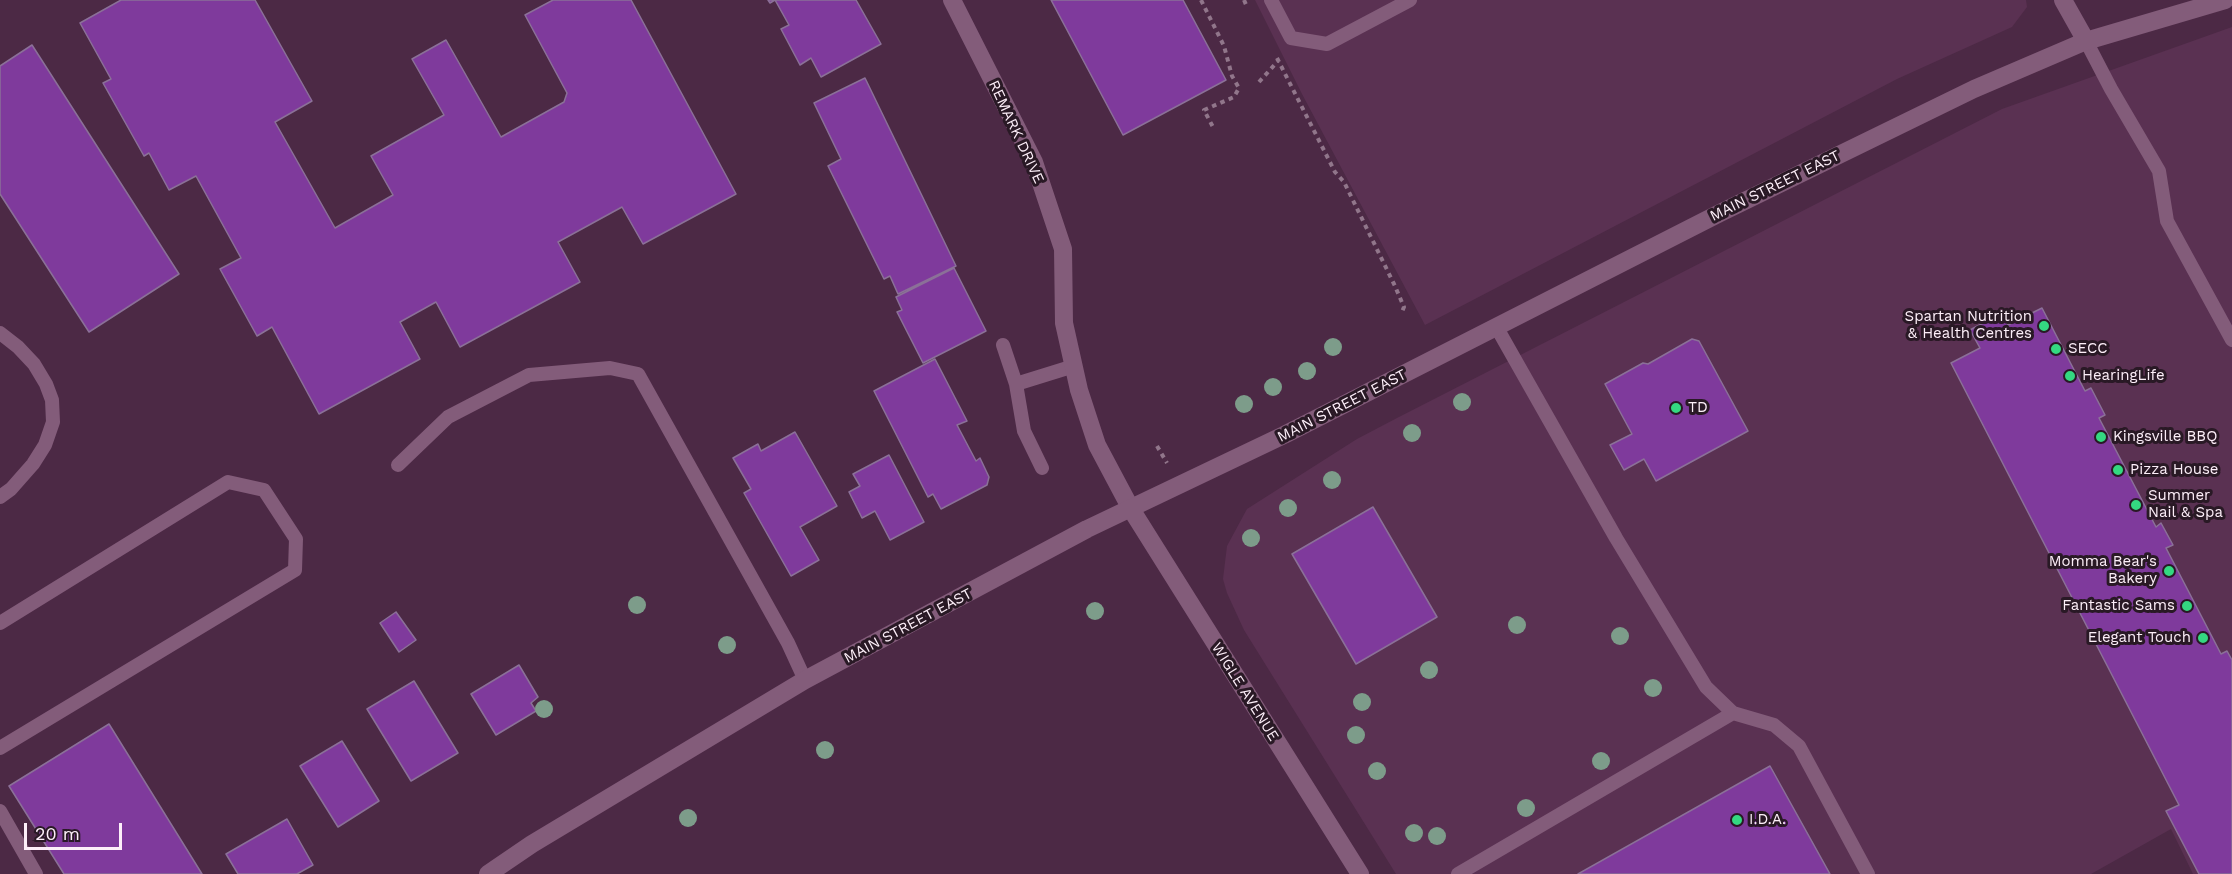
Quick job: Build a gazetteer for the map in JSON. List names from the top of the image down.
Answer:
{
  "streets": {
    "main road": ["REMARK DRIVE", "MAIN STREET EAST", "WIGLE AVENUE"]
  },
  "crossings": [
    ["REMARK DRIVE", "MAIN STREET EAST"],
    ["REMARK DRIVE", "WIGLE AVENUE"],
    ["MAIN STREET EAST", "WIGLE AVENUE"]
  ],
  "places": [
    "Spartan Nutrition & Health Centres",
    "SECC",
    "HearingLife",
    "TD",
    "Kingsville BBQ",
    "Pizza House",
    "Summer Nail & Spa",
    "Momma Bear's Bakery",
    "Fantastic Sams",
    "Elegant Touch",
    "I.D.A."
  ],
  "scale_bar": "20 m"
}
